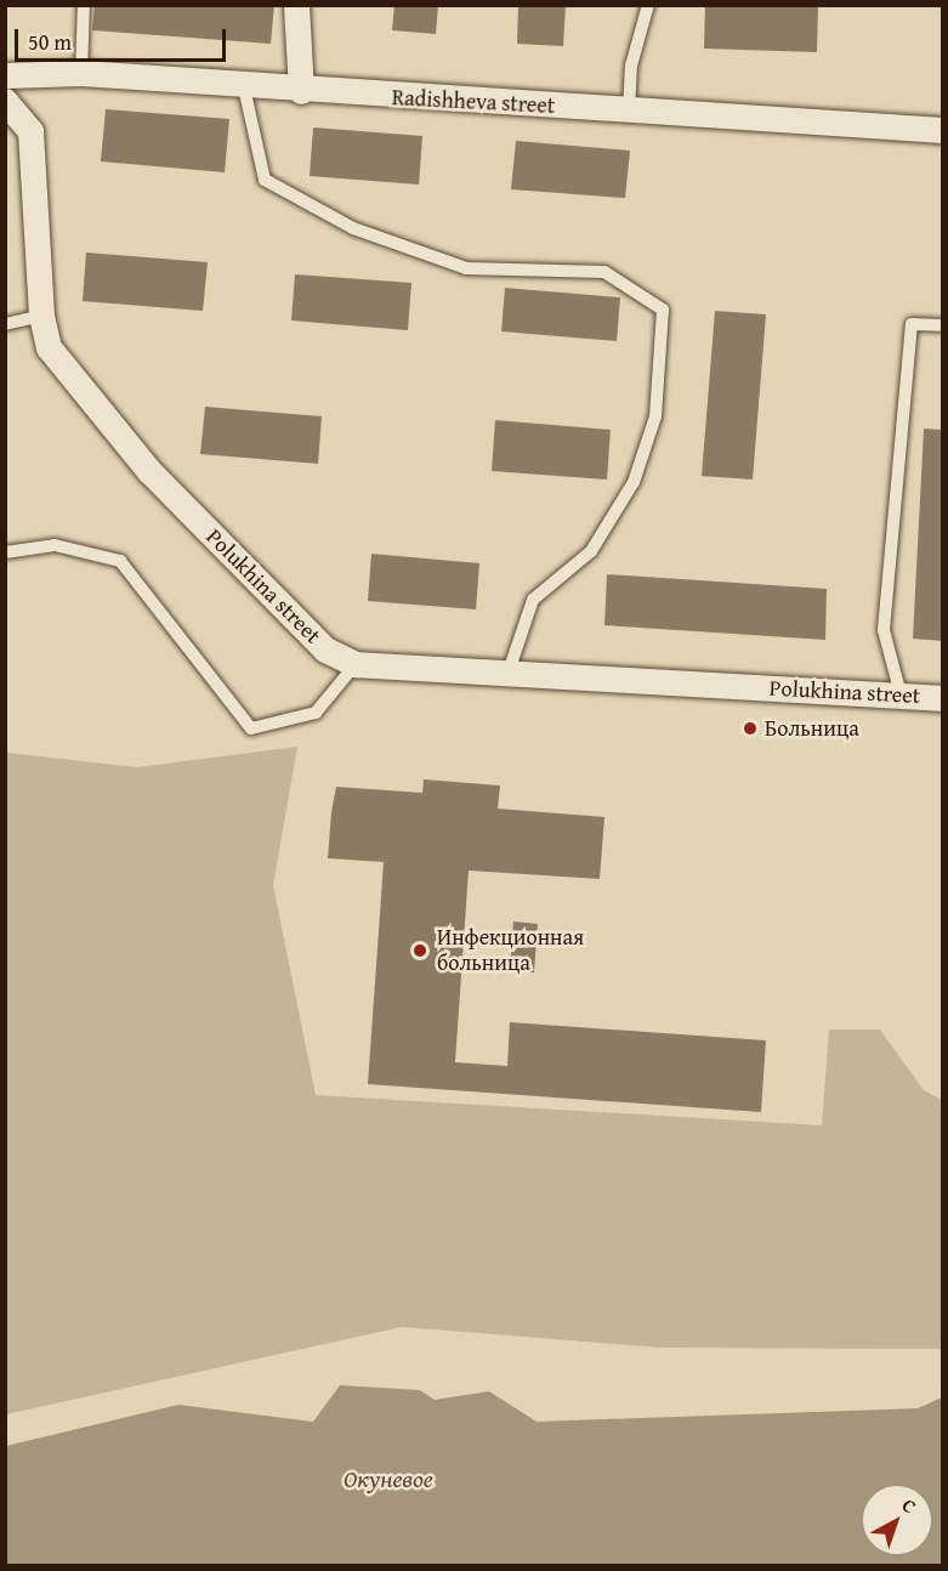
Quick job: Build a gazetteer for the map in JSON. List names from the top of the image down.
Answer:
{
  "streets": {
    "street": ["Radishheva street", "Polukhina street"]
  },
  "water": ["Окуневое"],
  "places": ["Больница", "Инфекционная больница"],
  "scale_bar": "50 m",
  "north": "top right"
}
